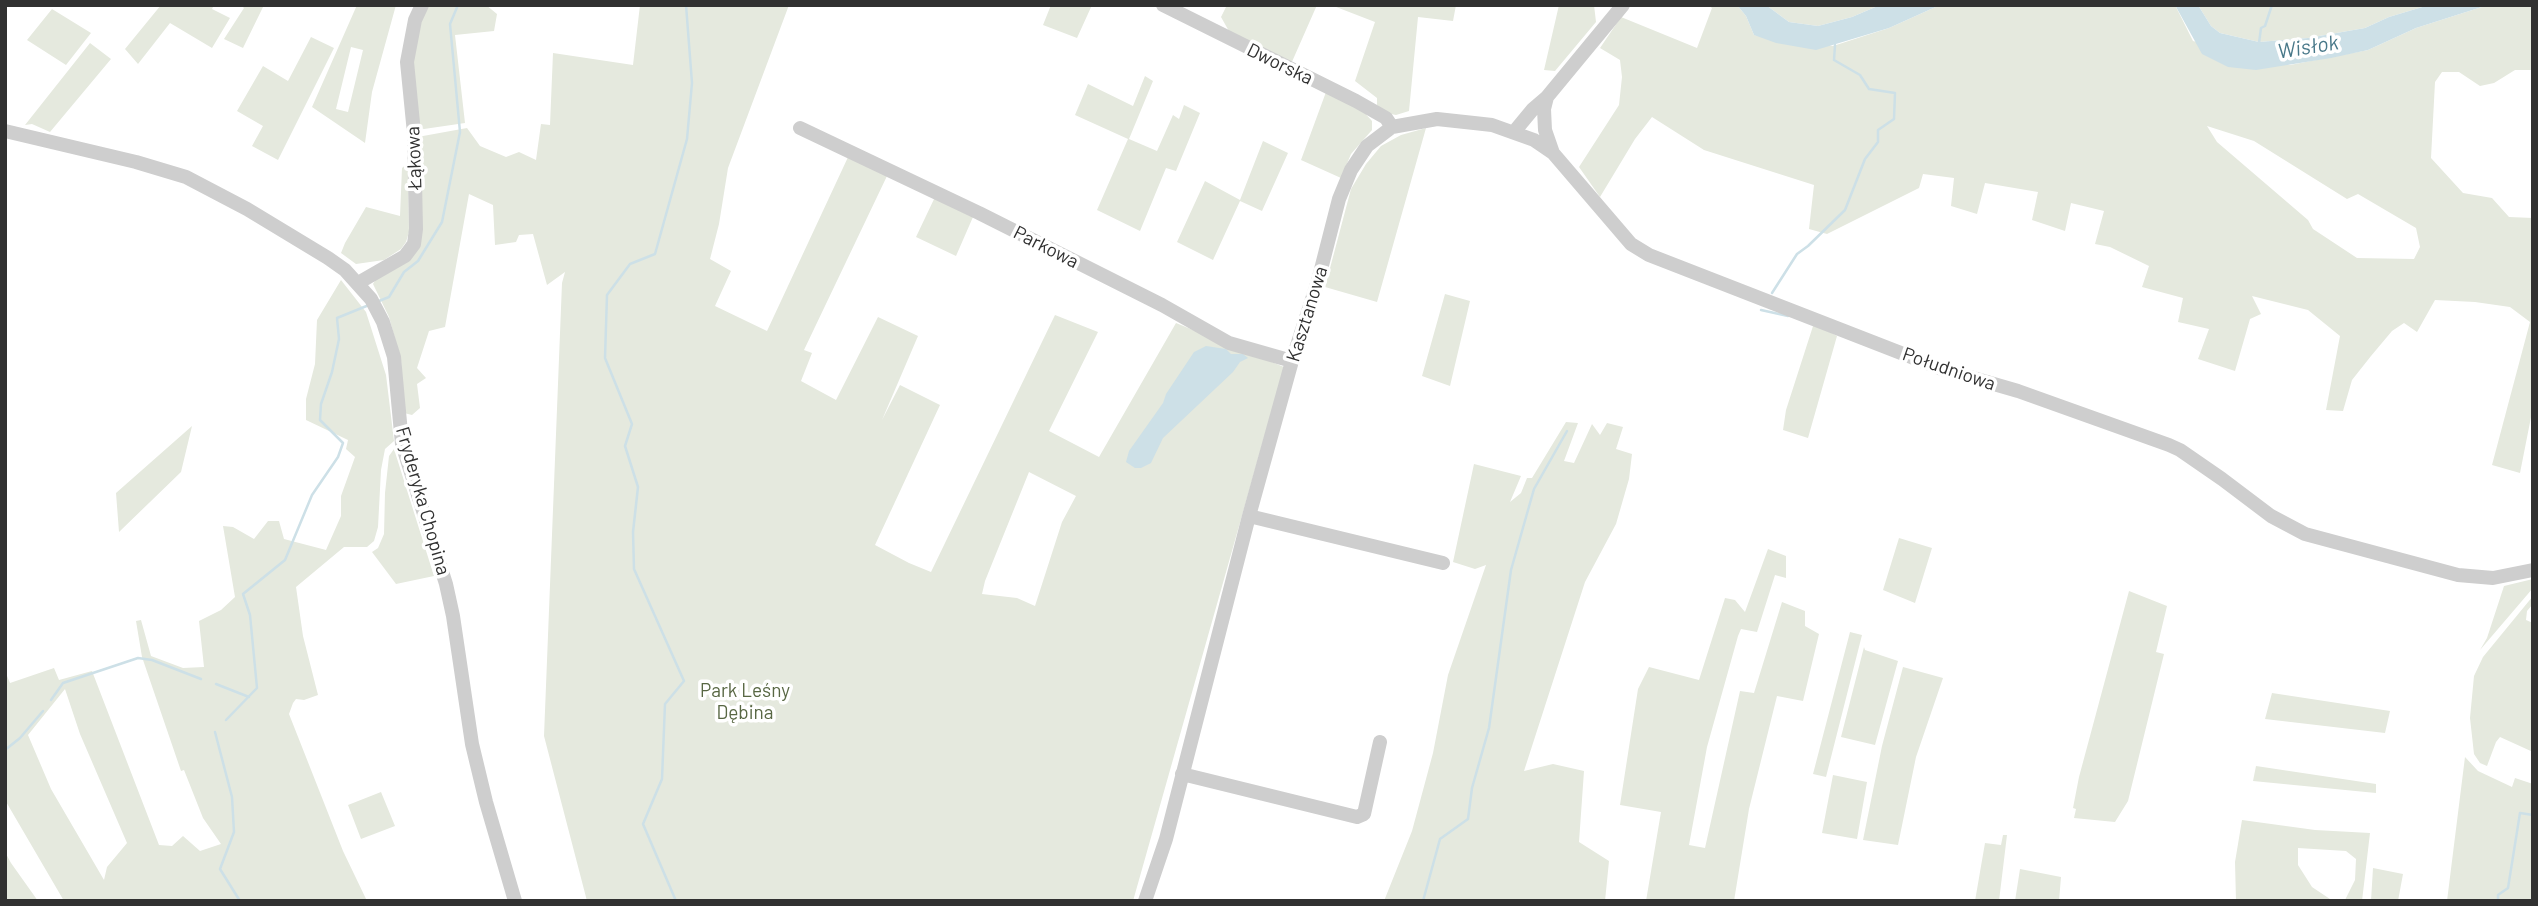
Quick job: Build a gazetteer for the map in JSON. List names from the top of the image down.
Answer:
{
  "streets": {
    "street": [
      "Dworska",
      "Łąkowa",
      "Parkowa",
      "Kasztanowa",
      "Południowa",
      "Fryderyka Chopina"
    ]
  },
  "crossings": [
    ["Dworska", "Kasztanowa"],
    ["Dworska", "Południowa"],
    ["Łąkowa", "Fryderyka Chopina"],
    ["Parkowa", "Kasztanowa"],
    ["Kasztanowa", "Południowa"]
  ],
  "water": ["Wisłok"],
  "parks": ["Park Leśny Dębina"]
}
